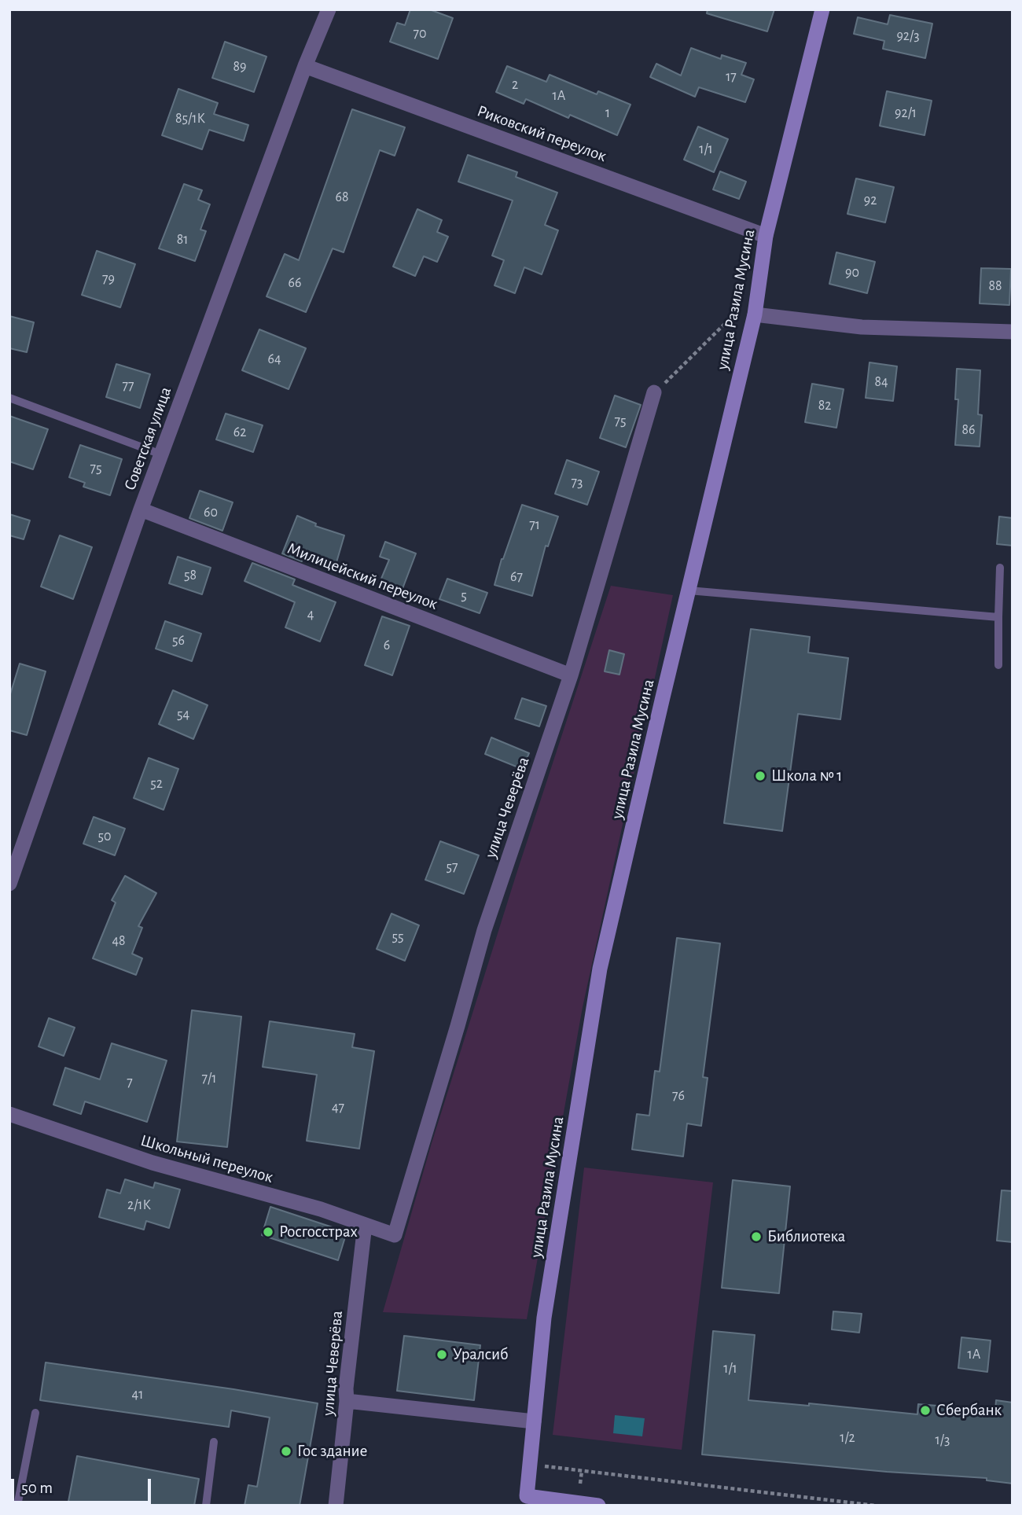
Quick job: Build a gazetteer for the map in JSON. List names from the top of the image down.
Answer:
{
  "streets": {
    "main road": ["улица Разила Мусина"],
    "street": [
      "Риковский переулок",
      "Советская улица",
      "Милицейский переулок",
      "улица Чеверёва",
      "Школьный переулок"
    ]
  },
  "crossings": [
    ["Риковский переулок", "улица Разила Мусина"],
    ["Риковский переулок", "Советская улица"],
    ["Советская улица", "Милицейский переулок"],
    ["Милицейский переулок", "улица Чеверёва"],
    ["улица Чеверёва", "Школьный переулок"]
  ],
  "places": [
    "Школа № 1",
    "Росгосстрах",
    "Библиотека",
    "Уралсиб",
    "Сбербанк",
    "Гос здание"
  ],
  "house_numbers": [
    "70",
    "92/3",
    "89",
    "17",
    "2",
    "1А",
    "1",
    "92/1",
    "85/1К",
    "1/1",
    "68",
    "92",
    "81",
    "90",
    "79",
    "66",
    "88",
    "64",
    "84",
    "77",
    "82",
    "75",
    "86",
    "62",
    "75",
    "73",
    "60",
    "71",
    "58",
    "67",
    "5",
    "4",
    "56",
    "6",
    "54",
    "52",
    "50",
    "57",
    "55",
    "48",
    "7/1",
    "7",
    "76",
    "47",
    "2/1К",
    "1А",
    "1/1",
    "41",
    "1/2",
    "1/3"
  ],
  "scale_bar": "50 m"
}
